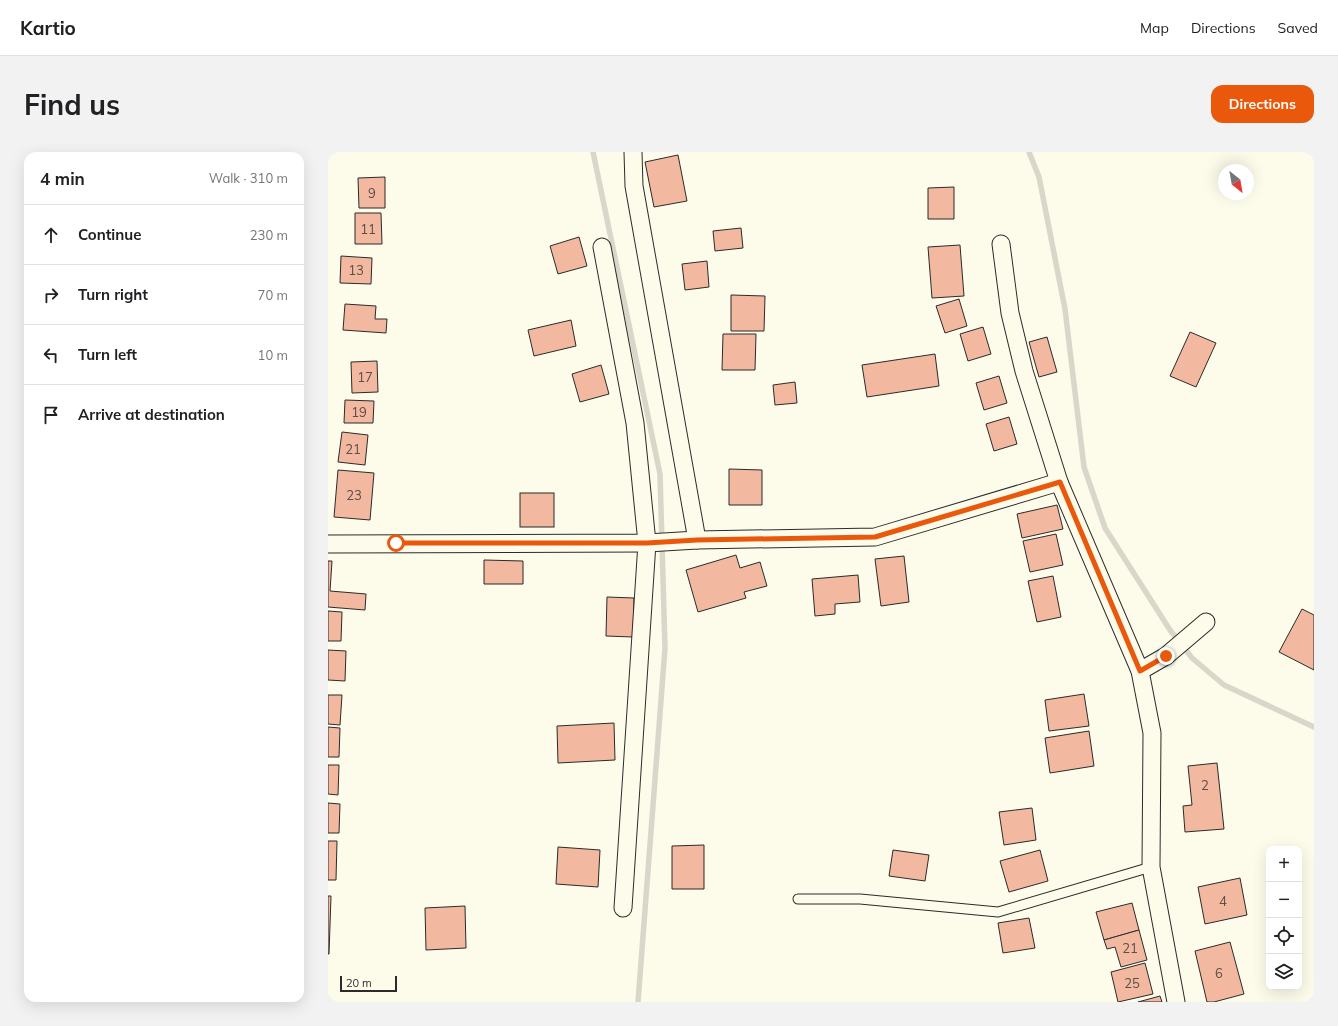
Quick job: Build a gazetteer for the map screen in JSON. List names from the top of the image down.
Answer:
{
  "house_numbers": [
    "9",
    "11",
    "13",
    "17",
    "19",
    "21",
    "23",
    "2",
    "4",
    "21",
    "6",
    "25"
  ],
  "scale_bar": "20 m",
  "north": "bottom right",
  "page": {
    "header": "Kartio",
    "nav": ["Map", "Directions", "Saved"],
    "buttons": "Directions",
    "title": "Find us",
    "heading": ["4 min", "Walk · 310 m"],
    "list": [
      ["Continue", "230 m"],
      ["Turn right", "70 m"],
      ["Turn left", "10 m"],
      "Arrive at destination"
    ],
    "map_buttons": ["+", "−"],
    "scale": "20 m"
  }
}
